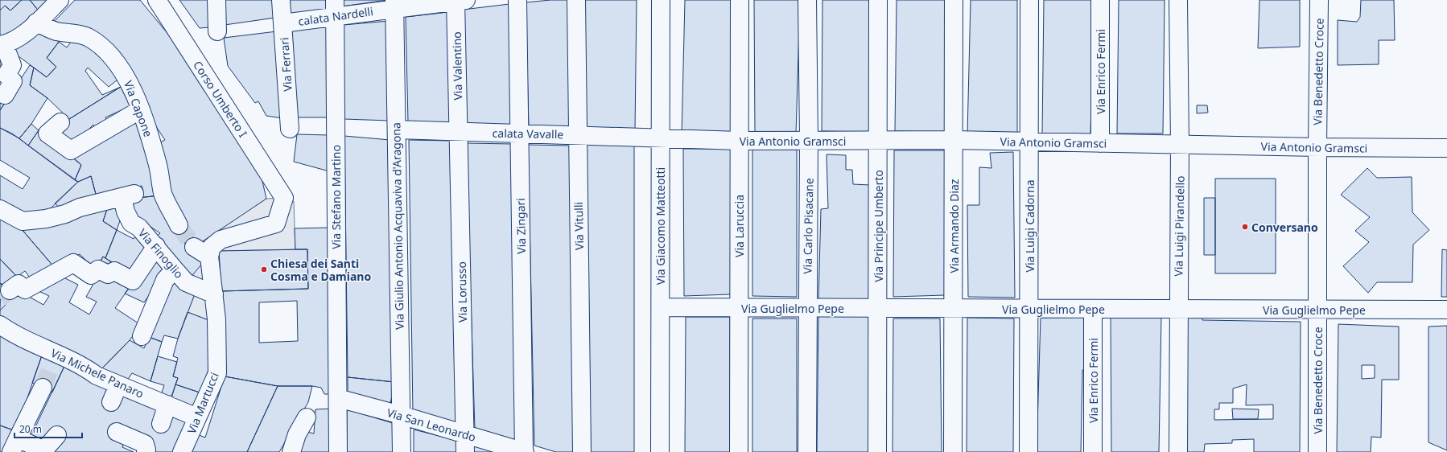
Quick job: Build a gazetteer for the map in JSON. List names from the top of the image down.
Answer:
{
  "streets": {
    "street": [
      "calata Nardelli",
      "Via Ferrari",
      "Via Valentino",
      "Via Enrico Fermi",
      "Via Benedetto Croce",
      "Corso Umberto I",
      "Via Capone",
      "calata Vavalle",
      "Via Antonio Gramsci",
      "Via Stefano Martino",
      "Via Giulio Antonio Acquaviva d'Aragona",
      "Via Zingari",
      "Via Vitulli",
      "Via Giacomo Matteotti",
      "Via Laruccia",
      "Via Carlo Pisacane",
      "Via Principe Umberto",
      "Via Armando Diaz",
      "Via Luigi Cadorna",
      "Via Luigi Pirandello",
      "Via Finoglio",
      "Via Lorusso",
      "Via Guglielmo Pepe",
      "Via Michele Panaro",
      "Via Martucci",
      "Via San Leonardo"
    ]
  },
  "crossings": [
    ["calata Nardelli", "Via Ferrari"],
    ["calata Nardelli", "Via Valentino"],
    ["calata Nardelli", "Via Stefano Martino"],
    ["calata Nardelli", "Via Giulio Antonio Acquaviva d'Aragona"],
    ["Via Valentino", "calata Vavalle"],
    ["Via Valentino", "Via Lorusso"],
    ["Via Enrico Fermi", "Via Antonio Gramsci"],
    ["Via Enrico Fermi", "Via Guglielmo Pepe"],
    ["Via Benedetto Croce", "Via Antonio Gramsci"],
    ["Via Benedetto Croce", "Via Guglielmo Pepe"],
    ["Corso Umberto I", "Via Martucci"],
    ["calata Vavalle", "Via Antonio Gramsci"],
    ["calata Vavalle", "Via Giulio Antonio Acquaviva d'Aragona"],
    ["calata Vavalle", "Via Zingari"],
    ["calata Vavalle", "Via Vitulli"],
    ["calata Vavalle", "Via Giacomo Matteotti"],
    ["calata Vavalle", "Via Lorusso"],
    ["Via Antonio Gramsci", "Via Giacomo Matteotti"],
    ["Via Antonio Gramsci", "Via Laruccia"],
    ["Via Antonio Gramsci", "Via Carlo Pisacane"],
    ["Via Antonio Gramsci", "Via Principe Umberto"],
    ["Via Antonio Gramsci", "Via Armando Diaz"],
    ["Via Antonio Gramsci", "Via Luigi Cadorna"],
    ["Via Antonio Gramsci", "Via Luigi Pirandello"],
    ["Via Stefano Martino", "Via San Leonardo"],
    ["Via Giulio Antonio Acquaviva d'Aragona", "Via San Leonardo"],
    ["Via Zingari", "Via San Leonardo"],
    ["Via Giacomo Matteotti", "Via Guglielmo Pepe"],
    ["Via Laruccia", "Via Guglielmo Pepe"],
    ["Via Carlo Pisacane", "Via Guglielmo Pepe"],
    ["Via Principe Umberto", "Via Guglielmo Pepe"],
    ["Via Armando Diaz", "Via Guglielmo Pepe"],
    ["Via Luigi Cadorna", "Via Guglielmo Pepe"],
    ["Via Luigi Pirandello", "Via Guglielmo Pepe"],
    ["Via Finoglio", "Via Martucci"],
    ["Via Lorusso", "Via San Leonardo"],
    ["Via Michele Panaro", "Via Martucci"]
  ],
  "places": ["Conversano", "Chiesa dei Santi Cosma e Damiano"],
  "scale_bar": "20 m"
}
